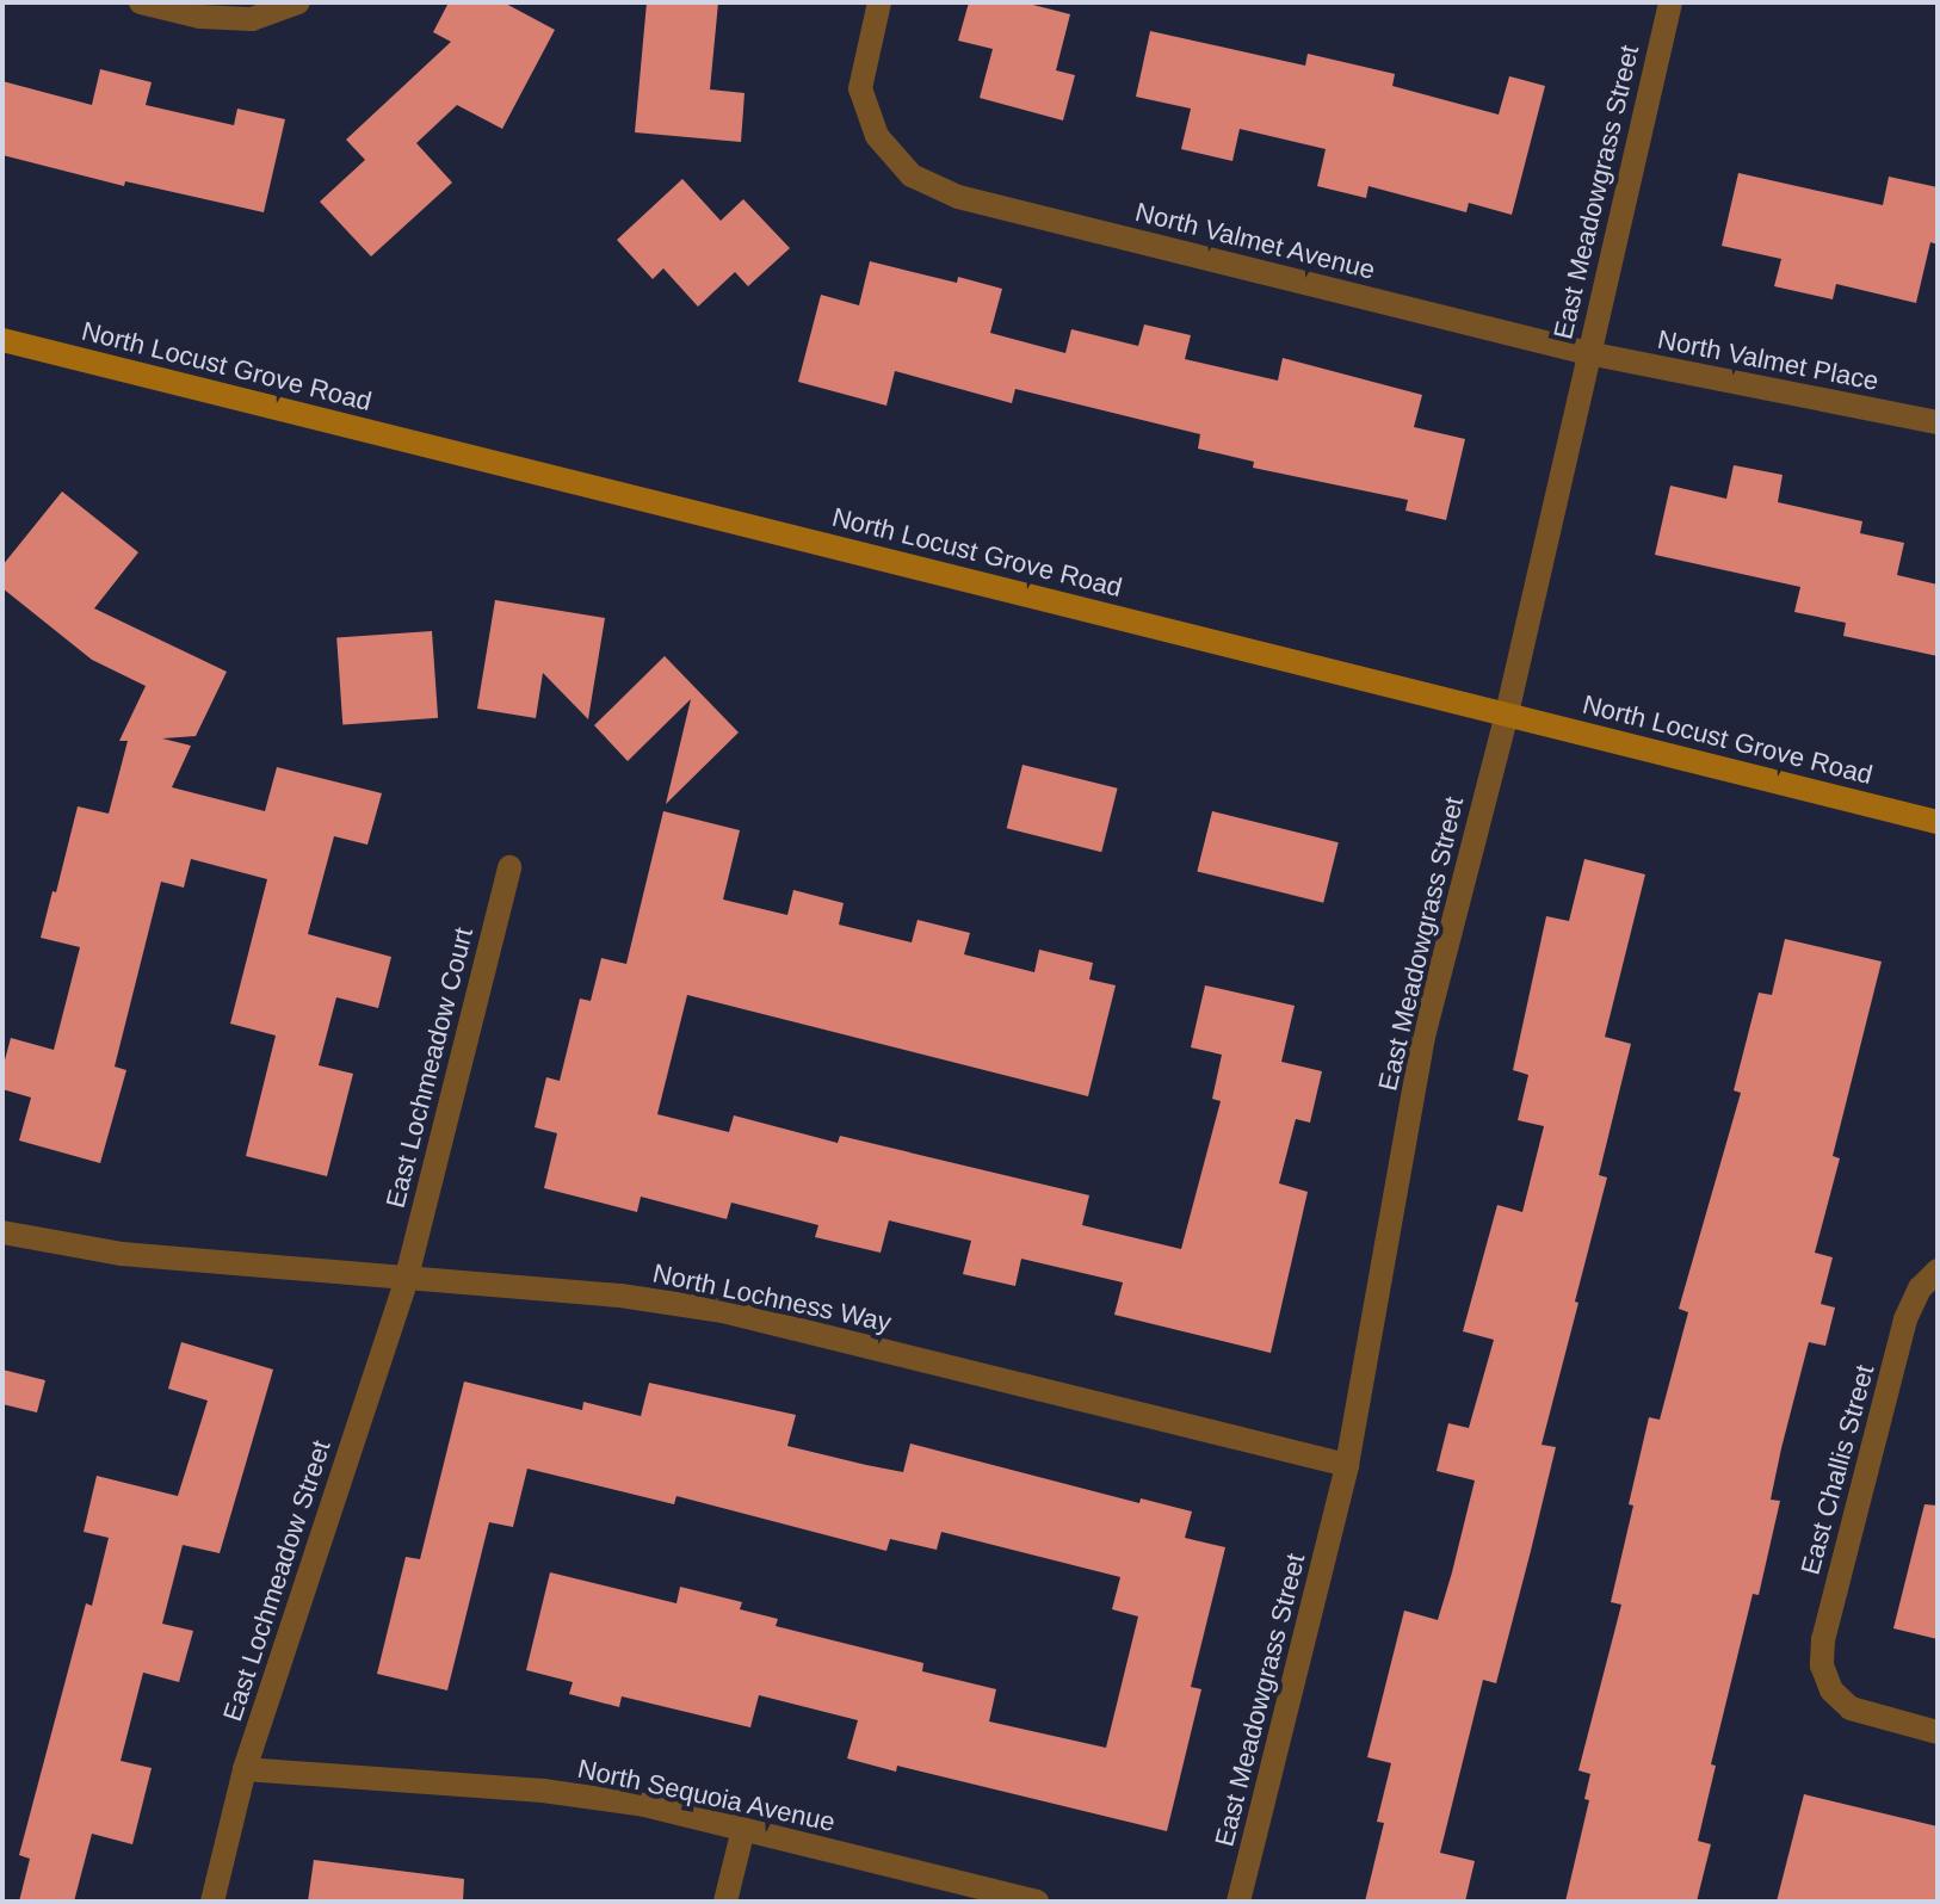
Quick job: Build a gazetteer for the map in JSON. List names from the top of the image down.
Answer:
{
  "streets": {
    "main road": ["North Locust Grove Road"],
    "street": [
      "East Meadowgrass Street",
      "North Valmet Avenue",
      "North Valmet Place",
      "East Lochmeadow Court",
      "North Lochness Way",
      "East Challis Street",
      "East Lochmeadow Street",
      "North Sequoia Avenue"
    ]
  },
  "crossings": [
    ["East Meadowgrass Street", "North Valmet Avenue"],
    ["East Meadowgrass Street", "North Valmet Place"],
    ["East Meadowgrass Street", "North Locust Grove Road"],
    ["East Meadowgrass Street", "North Lochness Way"],
    ["North Valmet Avenue", "North Valmet Place"],
    ["East Lochmeadow Court", "North Lochness Way"],
    ["East Lochmeadow Court", "East Lochmeadow Street"],
    ["North Lochness Way", "East Lochmeadow Street"],
    ["East Lochmeadow Street", "North Sequoia Avenue"]
  ]
}
